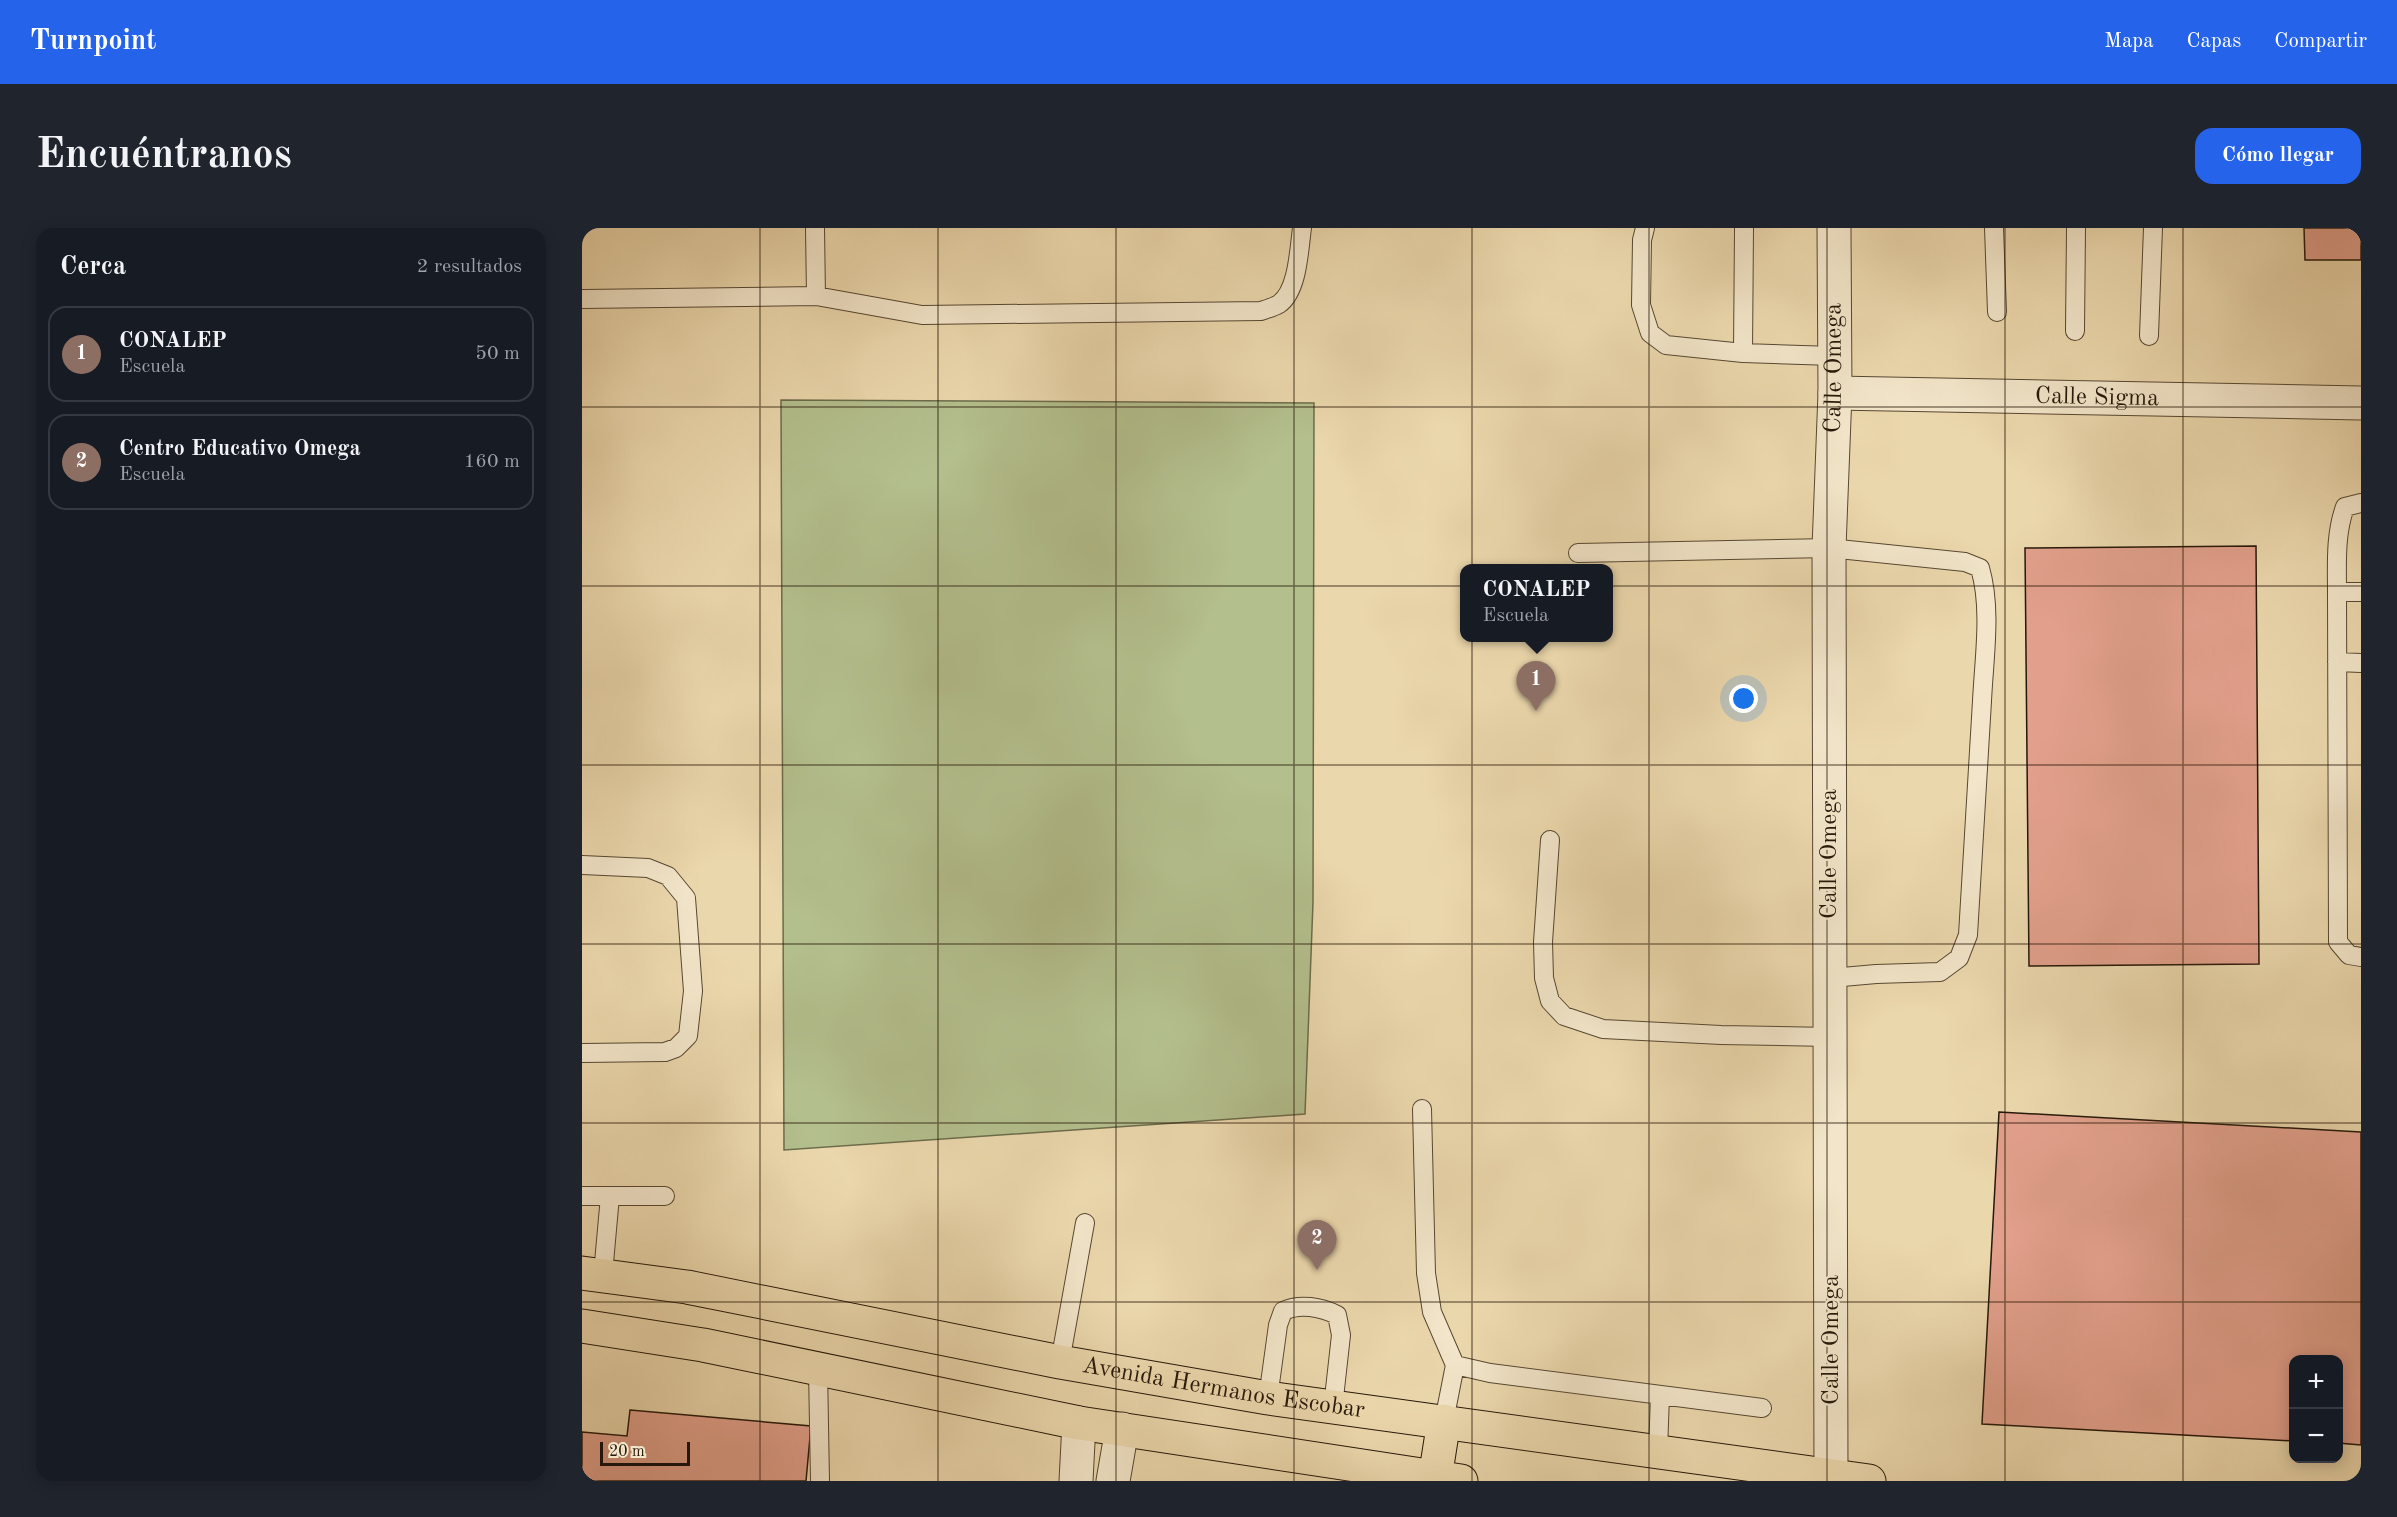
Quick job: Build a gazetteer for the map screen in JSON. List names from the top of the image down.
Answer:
{
  "streets": {
    "main road": ["Avenida Hermanos Escobar"],
    "street": ["Calle Omega", "Calle Sigma"]
  },
  "crossings": [
    ["Calle Omega", "Calle Sigma"],
    ["Calle Omega", "Avenida Hermanos Escobar"]
  ],
  "scale_bar": "20 m",
  "page": {
    "header": "Turnpoint",
    "nav": ["Mapa", "Capas", "Compartir"],
    "buttons": "Cómo llegar",
    "title": "Encuéntranos",
    "heading": ["Cerca", "2 resultados"],
    "list": [
      {
        "mark": "1",
        "name": "CONALEP",
        "note": "Escuela",
        "value": "50 m"
      },
      {
        "mark": "2",
        "name": "Centro Educativo Omega",
        "note": "Escuela",
        "value": "160 m"
      }
    ],
    "popup": ["CONALEP", "Escuela"],
    "pins": ["1", "2"],
    "map_buttons": ["+", "−"],
    "scale": "20 m"
  }
}
